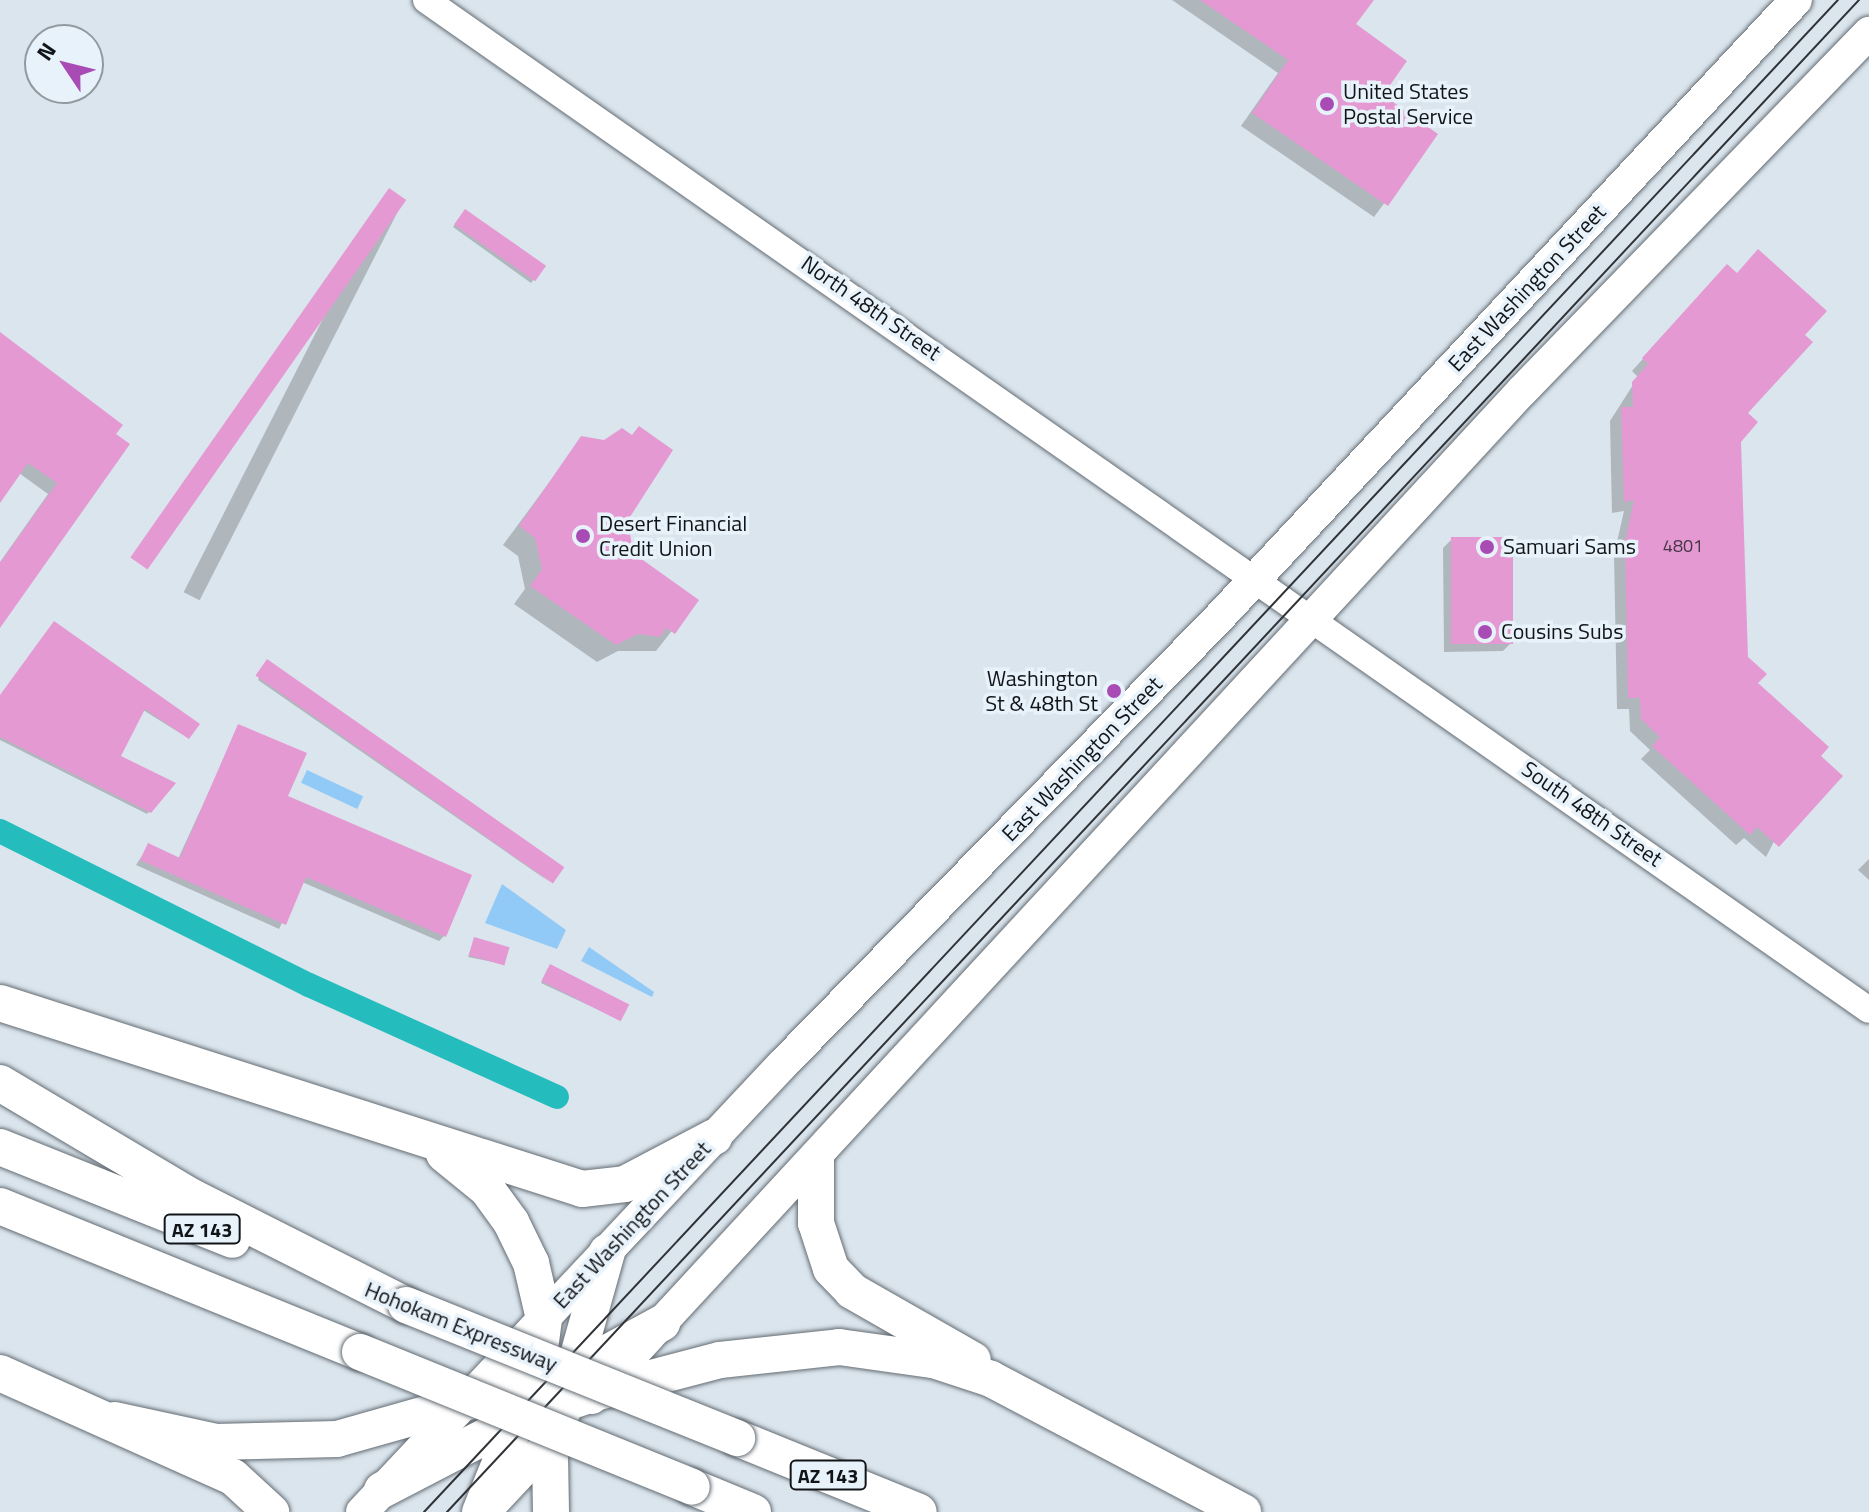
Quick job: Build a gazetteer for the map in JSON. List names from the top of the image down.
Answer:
{
  "streets": {
    "highway": ["AZ 143", "Hohokam Expressway"],
    "main road": ["East Washington Street"],
    "street": ["North 48th Street", "South 48th Street"]
  },
  "crossings": [
    ["East Washington Street", "North 48th Street"],
    ["North 48th Street", "South 48th Street"]
  ],
  "places": [
    "United States Postal Service",
    "Desert Financial Credit Union",
    "Samuari Sams",
    "Cousins Subs",
    "Washington St & 48th St"
  ],
  "house_numbers": ["4801"],
  "north": "top left"
}
